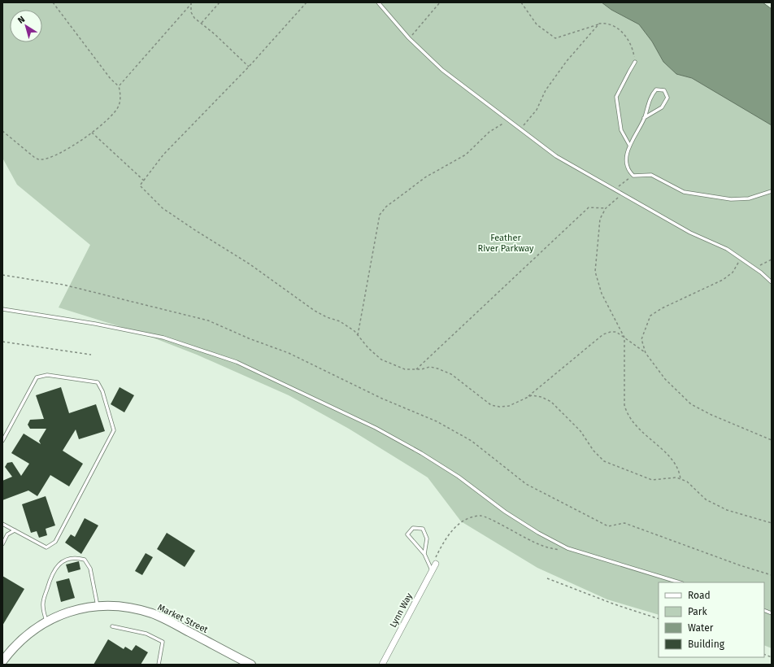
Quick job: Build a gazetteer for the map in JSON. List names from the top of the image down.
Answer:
{
  "streets": {
    "main road": ["Market Street"],
    "street": ["Lynn Way"]
  },
  "parks": ["Feather River Parkway"],
  "legend": [
    "Road",
    "Park",
    "Water",
    "Building"
  ],
  "north": "top left"
}
